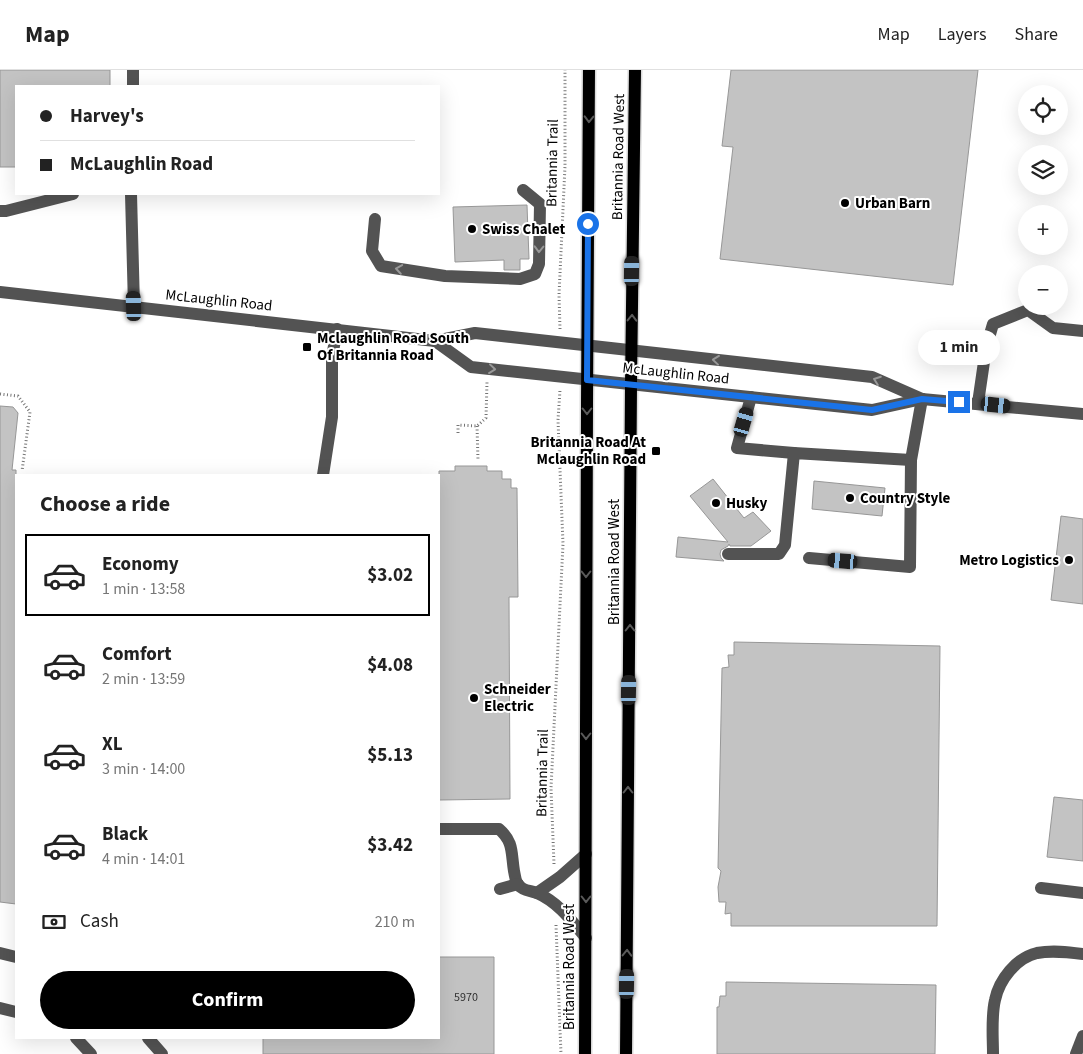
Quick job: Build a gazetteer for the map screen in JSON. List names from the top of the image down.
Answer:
{
  "streets": {
    "main road": ["Britannia Road West"],
    "street": ["McLaughlin Road"],
    "path": ["Britannia Trail"]
  },
  "crossings": [
    ["Britannia Road West", "McLaughlin Road"]
  ],
  "places": {
    "other": [
      "Urban Barn",
      "Swiss Chalet",
      "Country Style",
      "Husky",
      "Metro Logistics",
      "Schneider Electric"
    ],
    "transit": ["Mclaughlin Road South Of Britannia Road", "Britannia Road At Mclaughlin Road"]
  },
  "house_numbers": ["5970"],
  "page": {
    "header": "Map",
    "nav": ["Map", "Layers", "Share"],
    "map_buttons": ["+", "−"],
    "banner": ["Harvey's", "McLaughlin Road"],
    "bubble": "1 min",
    "heading": "Choose a ride",
    "list": [
      {
        "name": "Economy",
        "note": "1 min · 13:58",
        "value": "$3.02"
      },
      {
        "name": "Comfort",
        "note": "2 min · 13:59",
        "value": "$4.08"
      },
      {
        "name": "XL",
        "note": "3 min · 14:00",
        "value": "$5.13"
      },
      {
        "name": "Black",
        "note": "4 min · 14:01",
        "value": "$3.42"
      }
    ],
    "pay": ["Cash", "210 m"],
    "buttons": "Confirm"
  }
}
